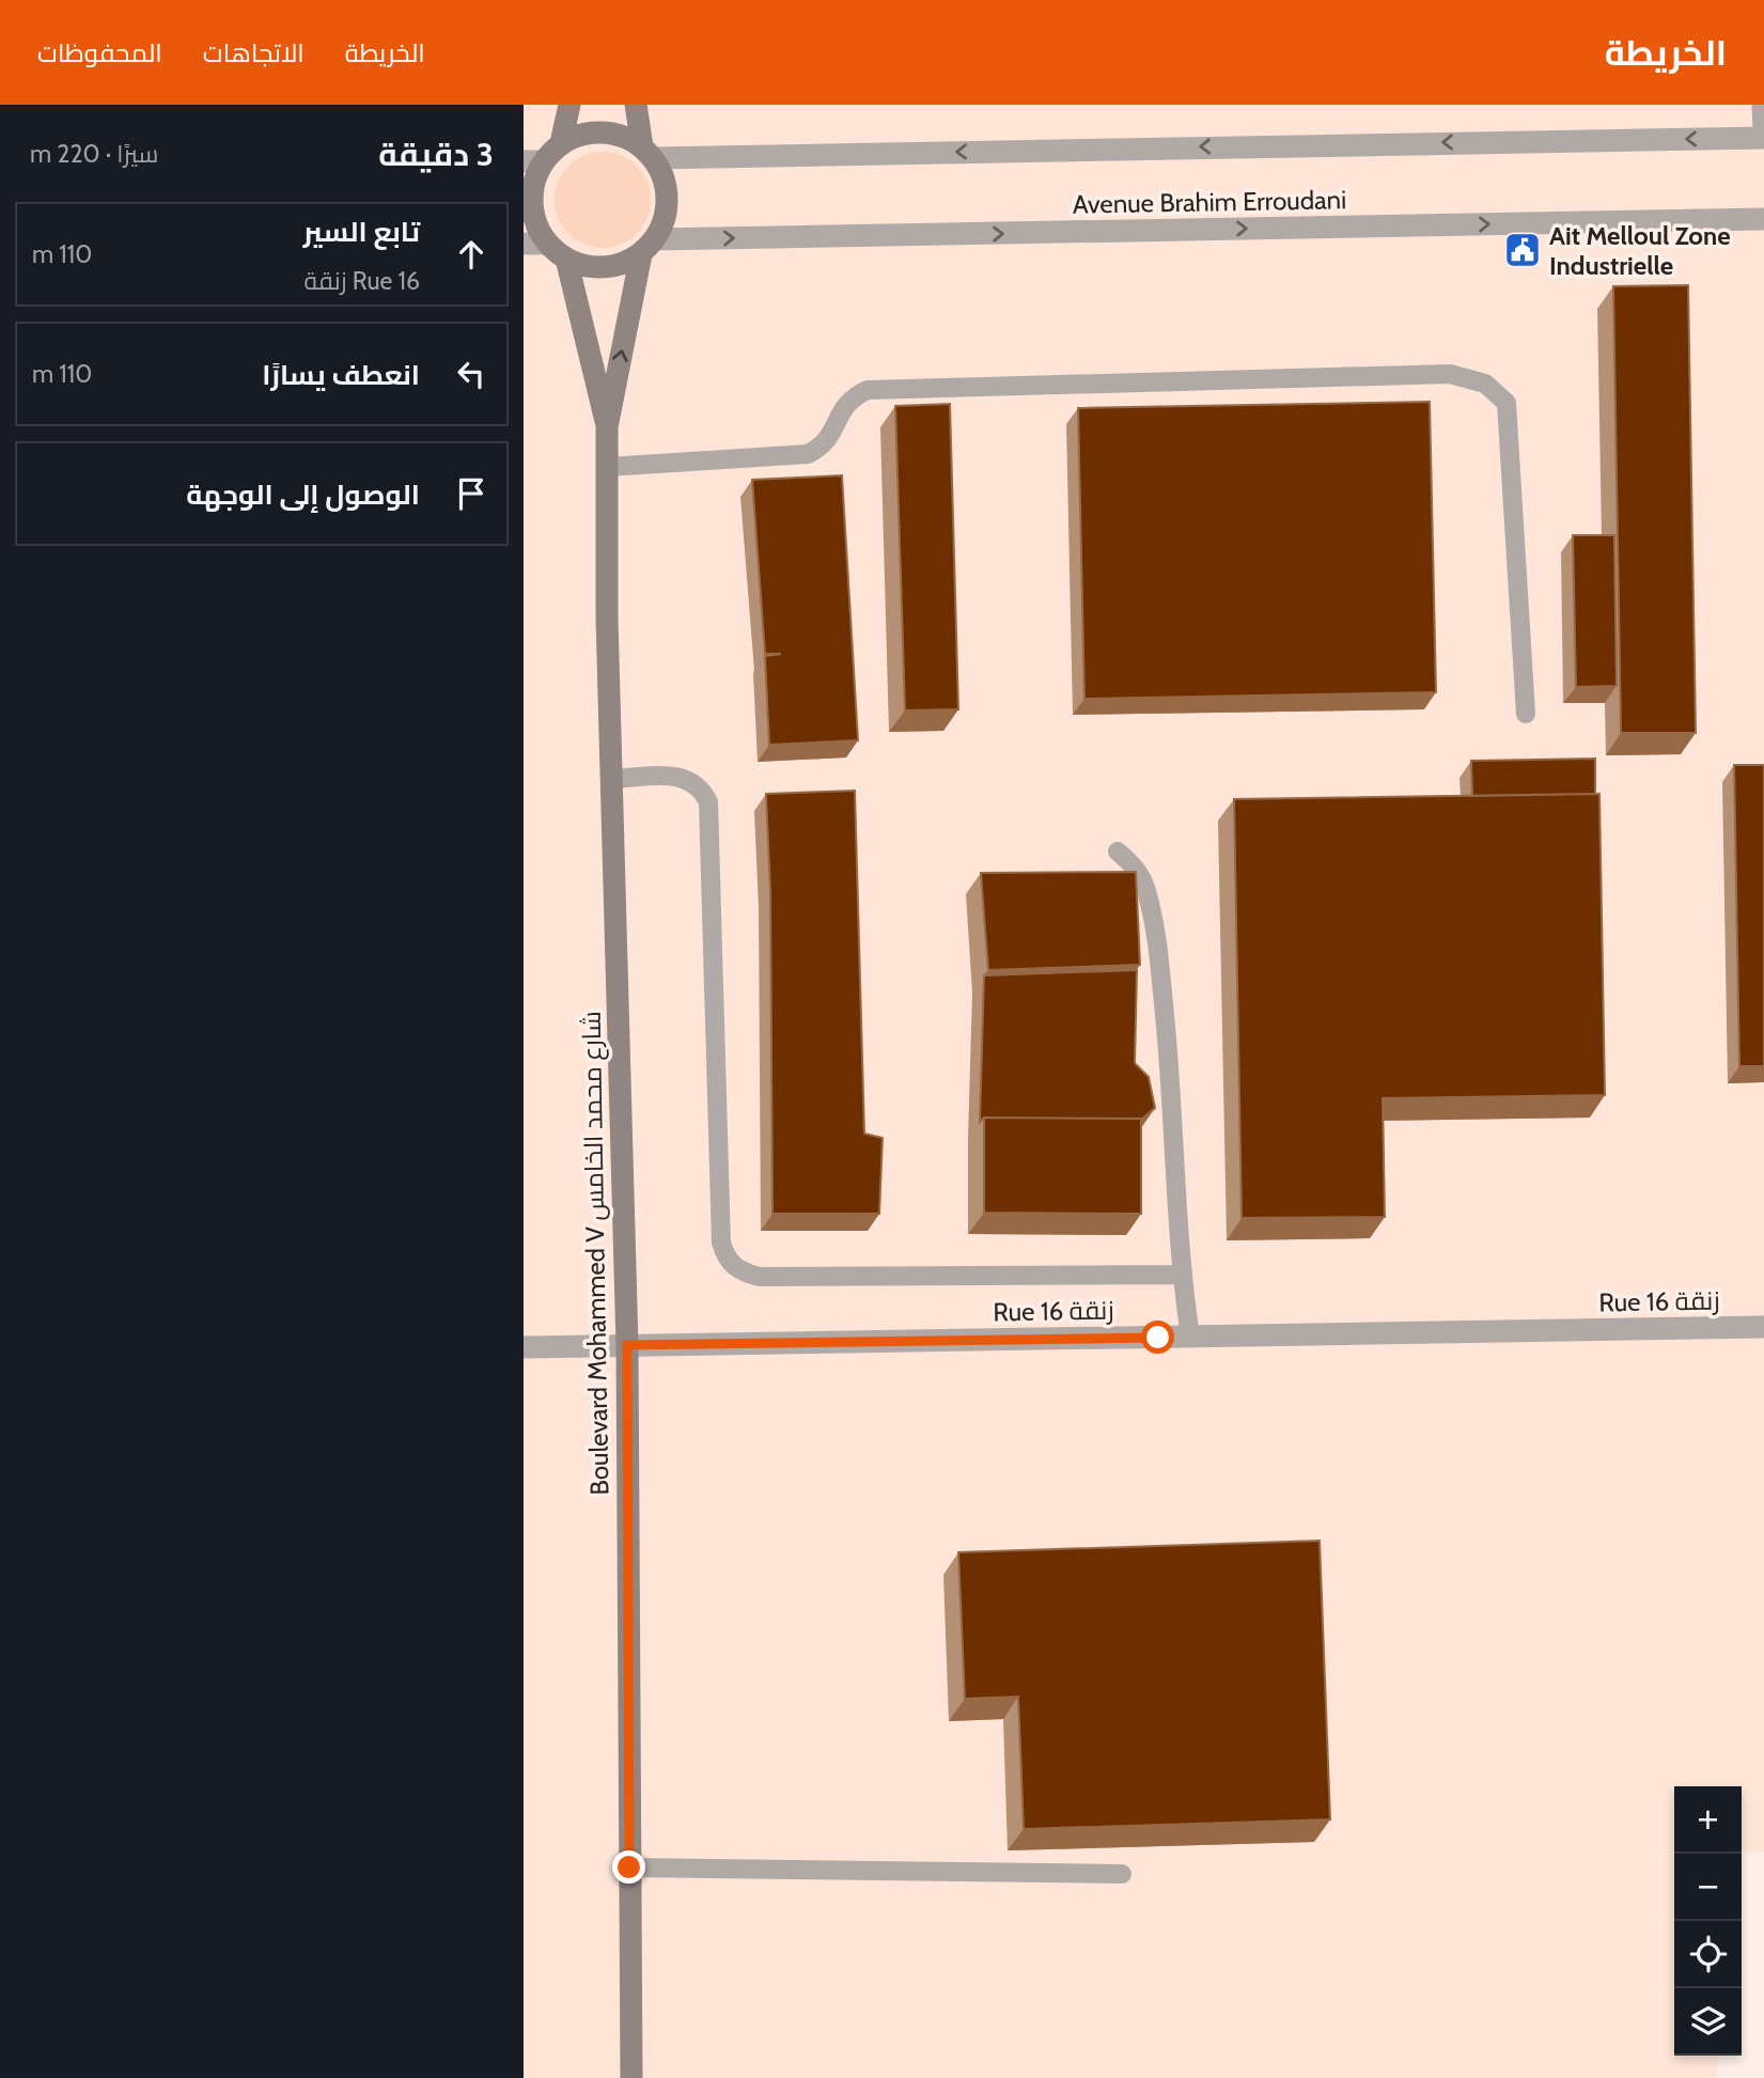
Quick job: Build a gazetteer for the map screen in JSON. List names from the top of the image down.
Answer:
{
  "streets": {
    "main road": ["Boulevard Mohammed V شارع محمد الخامس"],
    "street": ["Avenue Brahim Erroudani", "Rue 16 زنقة"]
  },
  "crossings": [
    ["Avenue Brahim Erroudani", "Boulevard Mohammed V شارع محمد الخامس"],
    ["Boulevard Mohammed V شارع محمد الخامس", "Rue 16 زنقة"]
  ],
  "places": {
    "public building": ["Ait Melloul Zone Industrielle"]
  },
  "page": {
    "header": "الخريطة",
    "nav": ["الخريطة", "الاتجاهات", "المحفوظات"],
    "heading": ["3 دقيقة", "سيرًا · 220 m"],
    "list": [
      ["تابع السير", "Rue 16 زنقة", "110 m"],
      ["انعطف يسارًا", "110 m"],
      "الوصول إلى الوجهة"
    ],
    "map_buttons": ["+", "−"]
  }
}
